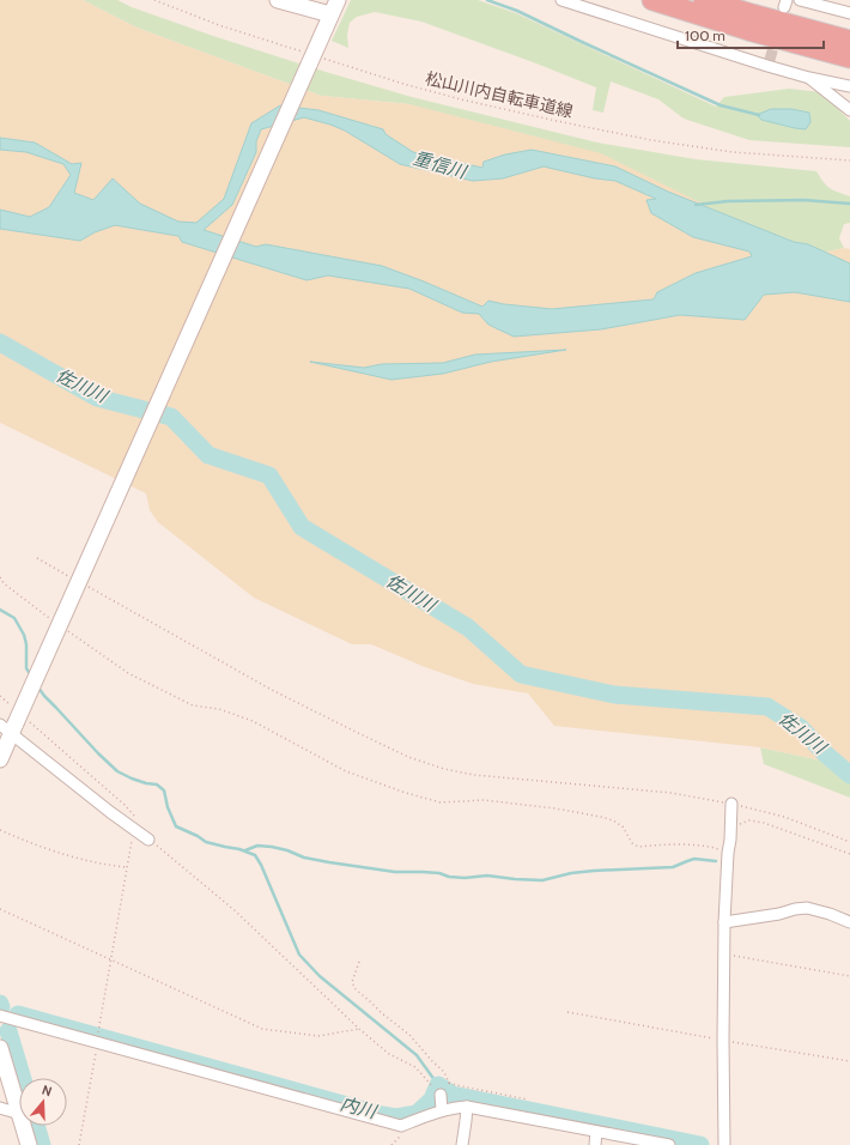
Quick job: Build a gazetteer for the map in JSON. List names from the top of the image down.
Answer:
{
  "streets": {
    "path": ["松山川内自転車道線"]
  },
  "water": ["重信川", "佐川川", "内川"],
  "scale_bar": "100 m",
  "north": "top"
}
